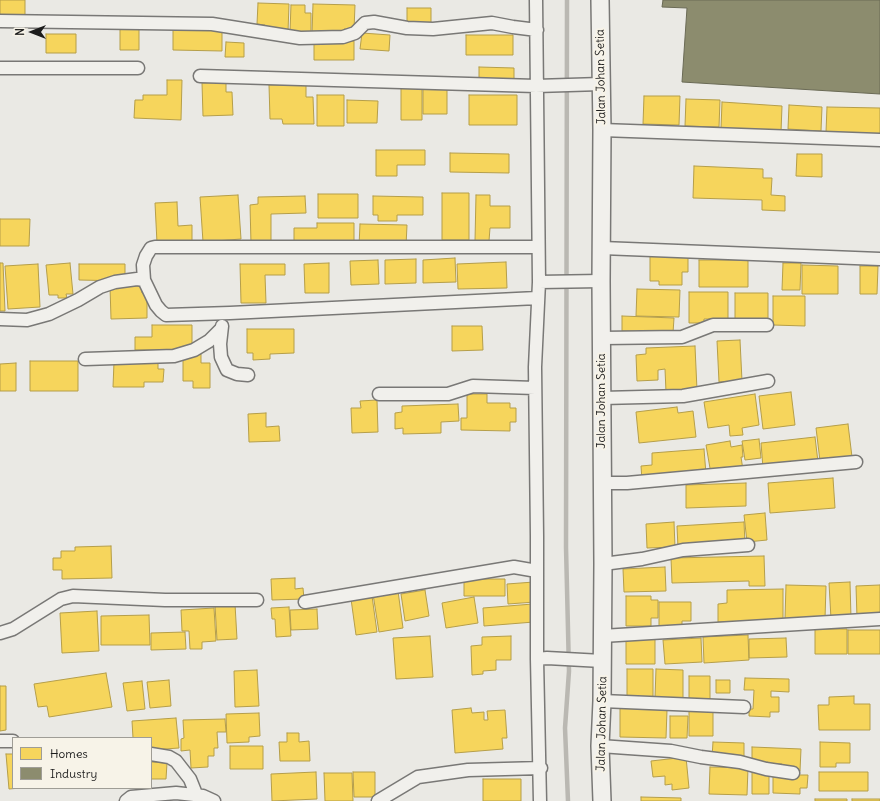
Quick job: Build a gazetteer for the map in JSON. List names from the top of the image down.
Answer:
{
  "streets": {
    "main road": ["Jalan Johan Setia"]
  },
  "legend": ["Homes", "Industry"],
  "north": "left"
}
